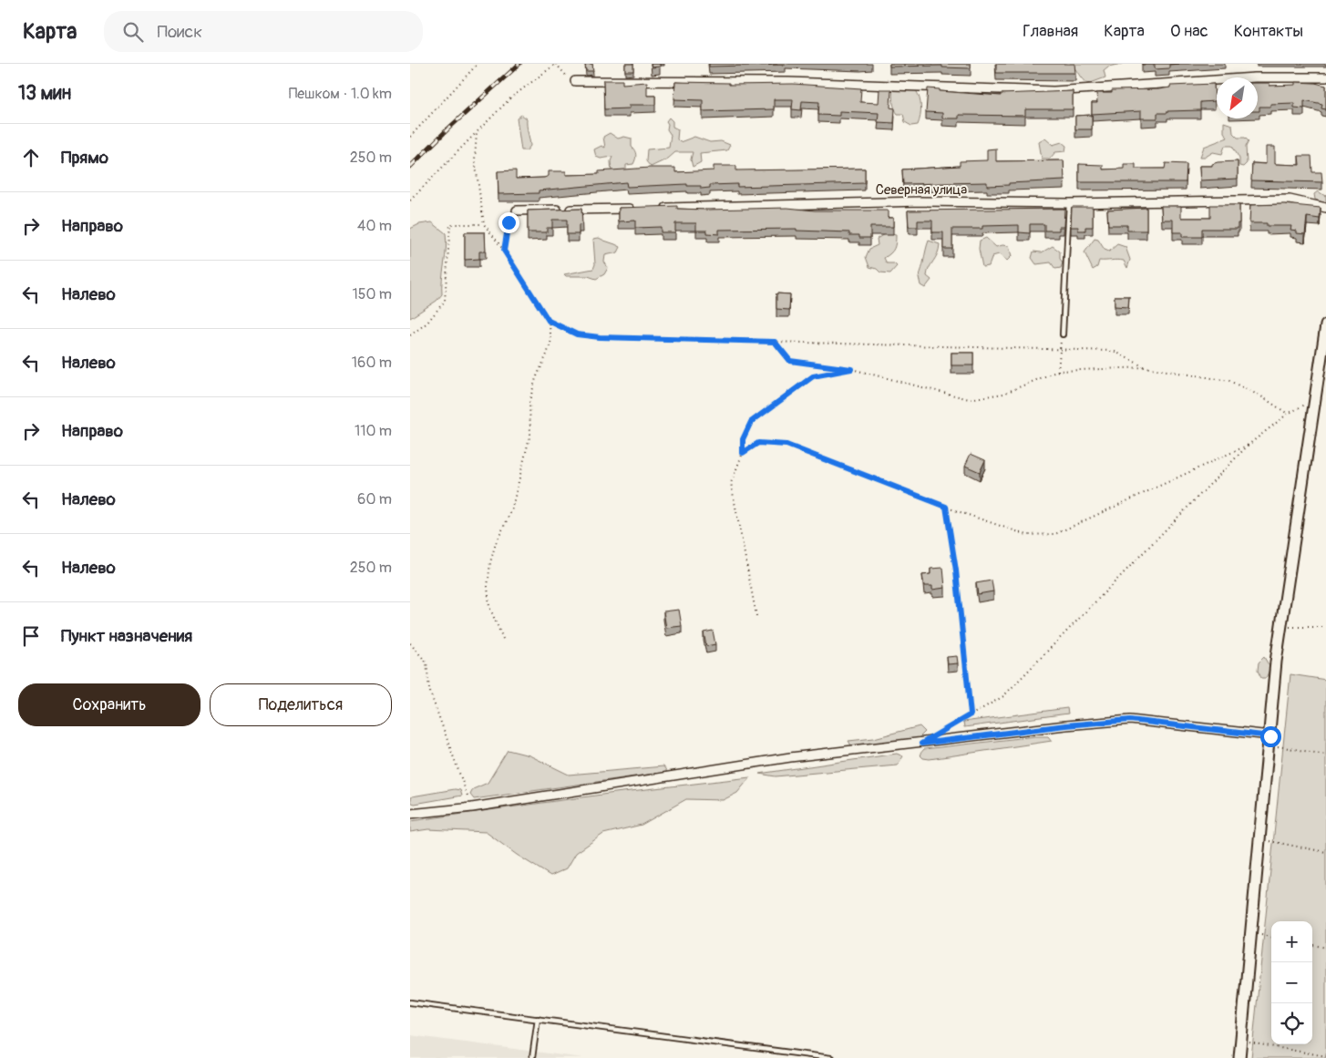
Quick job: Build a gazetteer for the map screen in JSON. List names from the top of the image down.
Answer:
{
  "streets": {
    "street": ["Северная улица"]
  },
  "north": "bottom left",
  "page": {
    "header": "Карта",
    "search": "Поиск",
    "nav": [
      "Главная",
      "Карта",
      "О нас",
      "Контакты"
    ],
    "heading": ["13 мин", "Пешком · 1.0 km"],
    "list": [
      ["Прямо", "250 m"],
      ["Направо", "40 m"],
      ["Налево", "150 m"],
      ["Налево", "160 m"],
      ["Направо", "110 m"],
      ["Налево", "60 m"],
      ["Налево", "250 m"],
      "Пункт назначения"
    ],
    "buttons": ["Сохранить", "Поделиться"],
    "map_buttons": ["+", "−"]
  }
}
